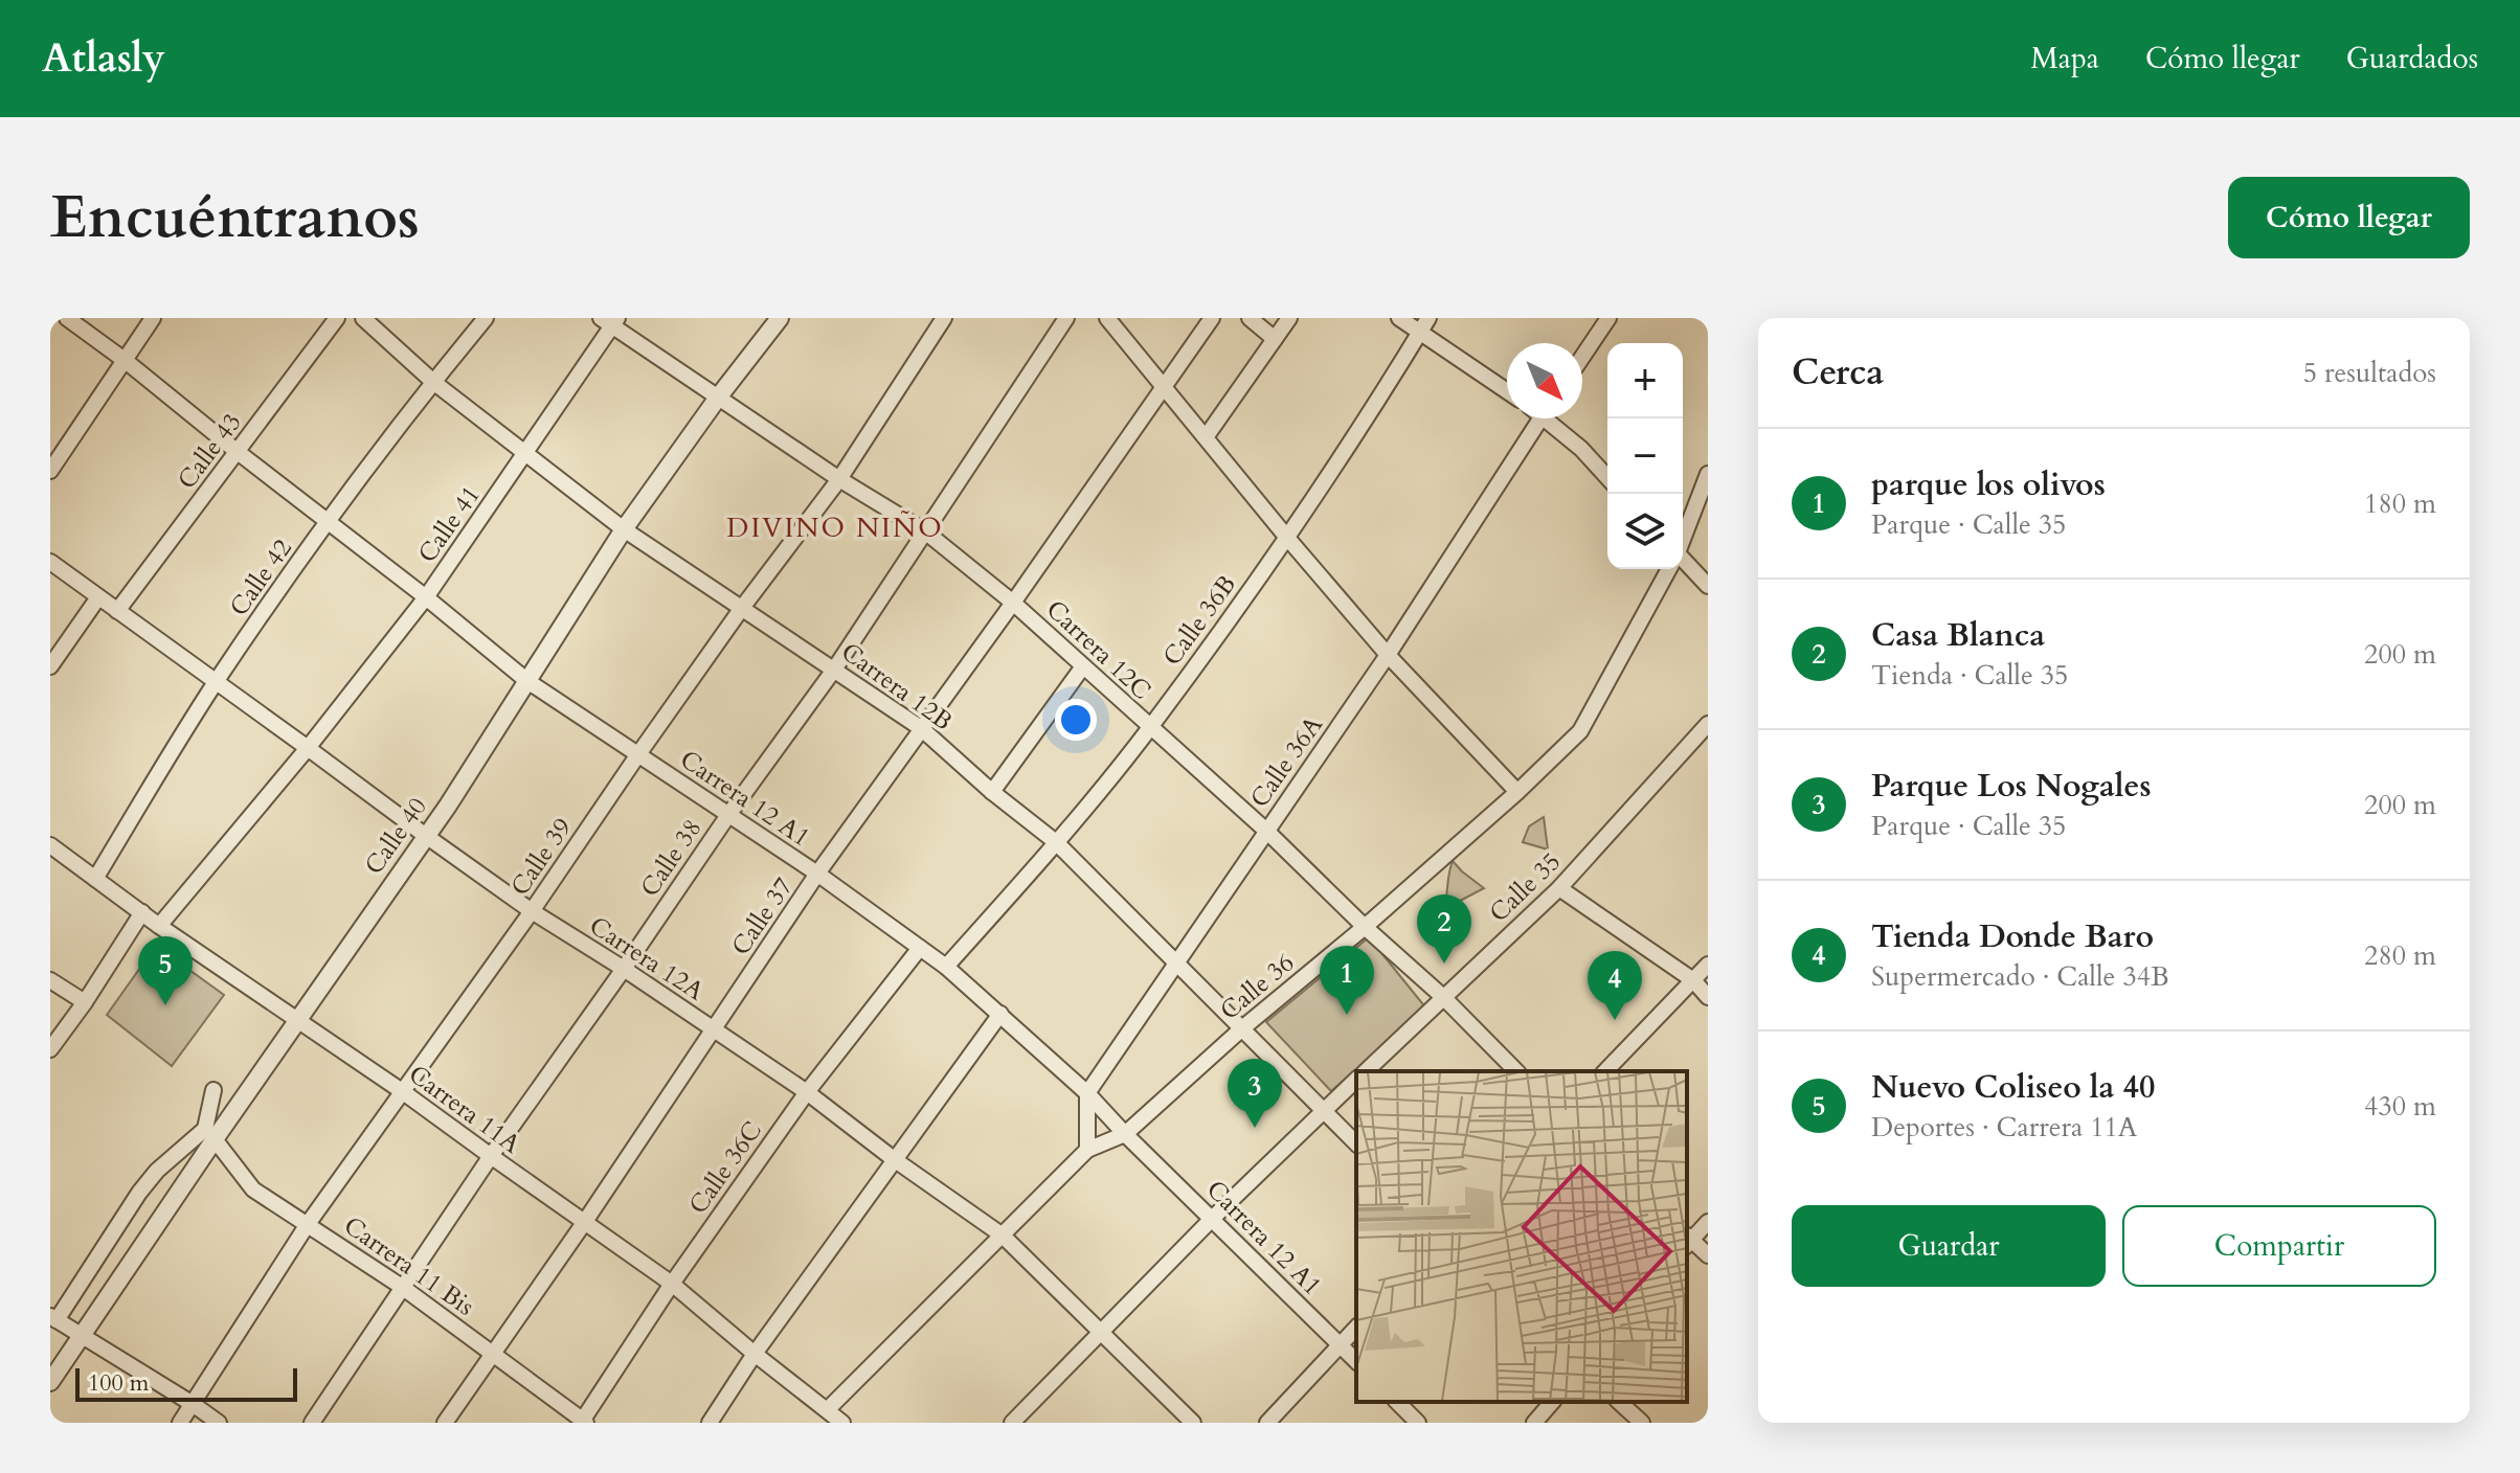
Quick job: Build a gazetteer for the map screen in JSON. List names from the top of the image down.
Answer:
{
  "streets": {
    "street": [
      "Calle 43",
      "Calle 41",
      "Calle 42",
      "Calle 36B",
      "Carrera 12C",
      "Carrera 12B",
      "Calle 36A",
      "Carrera 12 A1",
      "Calle 40",
      "Calle 39",
      "Calle 38",
      "Calle 35",
      "Calle 37",
      "Carrera 12A",
      "Calle 36",
      "Carrera 11A",
      "Calle 36C",
      "Carrera 11 Bis"
    ]
  },
  "crossings": [
    ["Calle 43", "Carrera 12 A1"],
    ["Calle 43", "Carrera 12A"],
    ["Calle 41", "Carrera 12C"],
    ["Calle 41", "Carrera 12B"],
    ["Calle 41", "Carrera 12 A1"],
    ["Calle 41", "Carrera 12A"],
    ["Calle 41", "Carrera 11A"],
    ["Calle 42", "Carrera 12B"],
    ["Calle 42", "Carrera 12 A1"],
    ["Calle 42", "Carrera 12A"],
    ["Calle 42", "Carrera 11A"],
    ["Calle 36B", "Carrera 12C"],
    ["Calle 36B", "Carrera 12B"],
    ["Calle 36B", "Carrera 12 A1"],
    ["Carrera 12C", "Calle 36A"],
    ["Carrera 12C", "Calle 40"],
    ["Carrera 12C", "Calle 39"],
    ["Carrera 12C", "Calle 38"],
    ["Carrera 12C", "Calle 35"],
    ["Carrera 12C", "Calle 37"],
    ["Carrera 12C", "Calle 36"],
    ["Carrera 12B", "Calle 36A"],
    ["Carrera 12B", "Calle 40"],
    ["Carrera 12B", "Calle 39"],
    ["Carrera 12B", "Calle 38"],
    ["Carrera 12B", "Calle 37"],
    ["Carrera 12B", "Calle 36"],
    ["Calle 36A", "Carrera 12 A1"],
    ["Carrera 12 A1", "Calle 40"],
    ["Carrera 12 A1", "Calle 39"],
    ["Carrera 12 A1", "Calle 38"],
    ["Carrera 12 A1", "Calle 37"],
    ["Carrera 12 A1", "Calle 36"],
    ["Carrera 12 A1", "Calle 36C"],
    ["Calle 40", "Carrera 12A"],
    ["Calle 40", "Carrera 11A"],
    ["Calle 40", "Carrera 11 Bis"],
    ["Calle 39", "Carrera 12A"],
    ["Calle 39", "Carrera 11A"],
    ["Calle 39", "Carrera 11 Bis"],
    ["Calle 38", "Carrera 12A"],
    ["Calle 38", "Carrera 11A"],
    ["Calle 38", "Carrera 11 Bis"],
    ["Calle 37", "Carrera 12A"],
    ["Calle 37", "Carrera 11A"],
    ["Calle 37", "Carrera 11 Bis"],
    ["Carrera 12A", "Calle 36"],
    ["Carrera 12A", "Calle 36C"],
    ["Calle 36", "Carrera 11A"],
    ["Carrera 11A", "Calle 36C"],
    ["Calle 36C", "Carrera 11 Bis"]
  ],
  "districts": ["DIVINO NIÑO"],
  "scale_bar": "100 m",
  "north": "bottom right",
  "page": {
    "header": "Atlasly",
    "nav": ["Mapa", "Cómo llegar", "Guardados"],
    "buttons": [
      "Cómo llegar",
      ["Guardar", "Compartir"]
    ],
    "title": "Encuéntranos",
    "heading": ["Cerca", "5 resultados"],
    "map_buttons": ["+", "−"],
    "list": [
      {
        "mark": "1",
        "name": "parque los olivos",
        "note": "Parque · Calle 35",
        "value": "180 m"
      },
      {
        "mark": "2",
        "name": "Casa Blanca",
        "note": "Tienda · Calle 35",
        "value": "200 m"
      },
      {
        "mark": "3",
        "name": "Parque Los Nogales",
        "note": "Parque · Calle 35",
        "value": "200 m"
      },
      {
        "mark": "4",
        "name": "Tienda Donde Baro",
        "note": "Supermercado · Calle 34B",
        "value": "280 m"
      },
      {
        "mark": "5",
        "name": "Nuevo Coliseo la 40",
        "note": "Deportes · Carrera 11A",
        "value": "430 m"
      }
    ],
    "pins": [
      "2",
      "5",
      "1",
      "4",
      "3"
    ],
    "scale": "100 m"
  }
}
